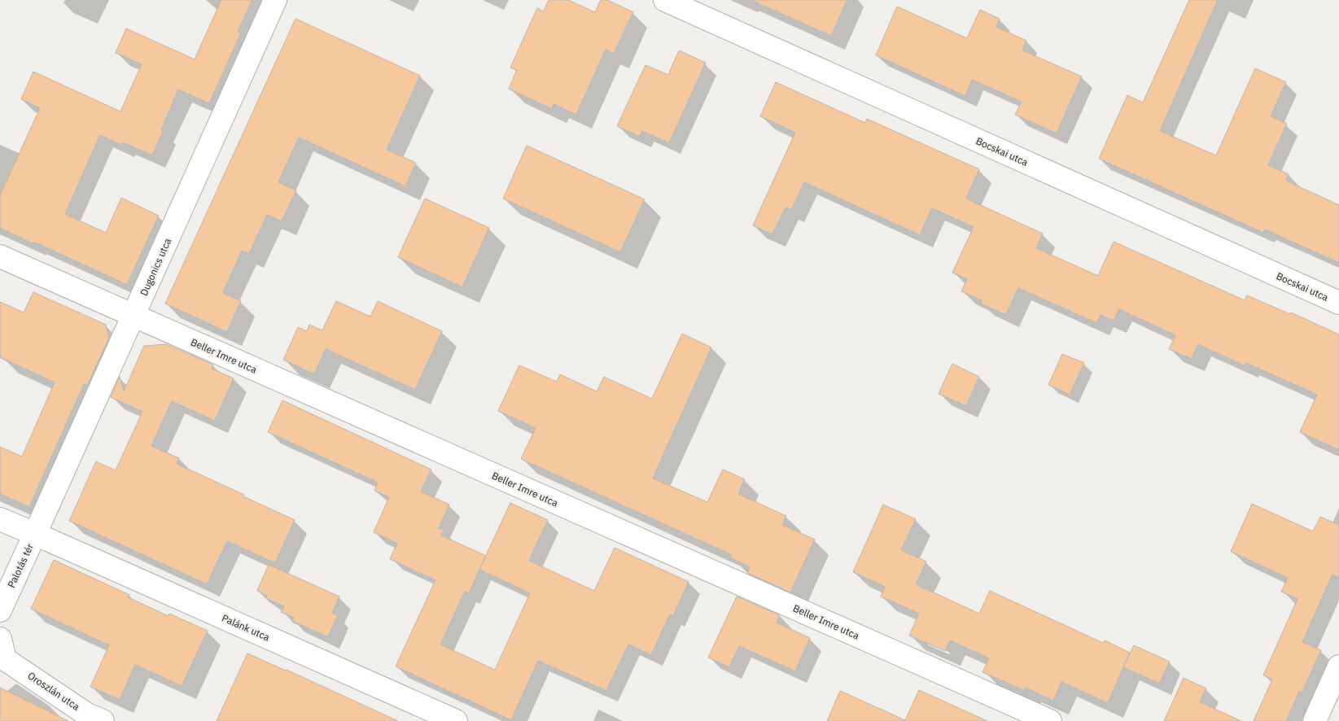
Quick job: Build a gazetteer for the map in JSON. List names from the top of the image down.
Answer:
{
  "streets": {
    "street": [
      "Bocskai utca",
      "Dugonics utca",
      "Beller Imre utca",
      "Palotás tér",
      "Palánk utca",
      "Oroszlán utca"
    ]
  },
  "crossings": [
    ["Dugonics utca", "Beller Imre utca"],
    ["Dugonics utca", "Palotás tér"],
    ["Dugonics utca", "Palánk utca"],
    ["Palotás tér", "Palánk utca"]
  ]
}
